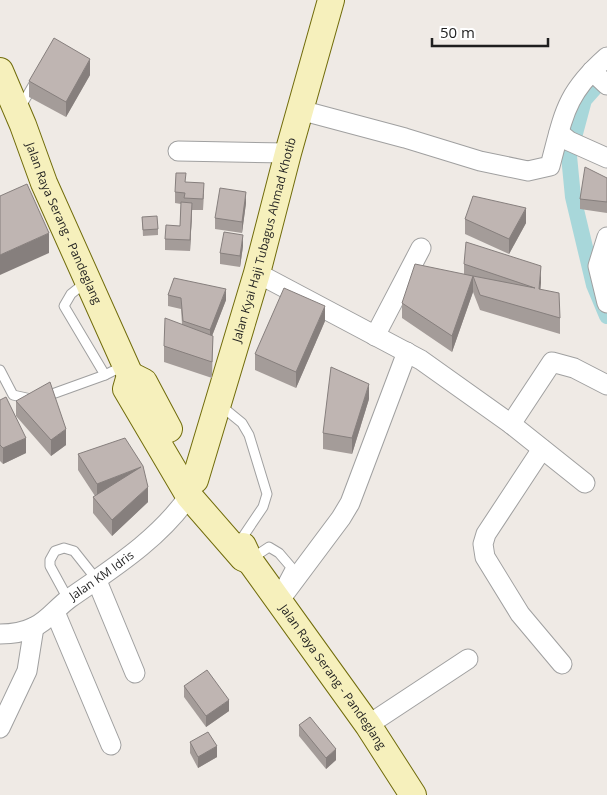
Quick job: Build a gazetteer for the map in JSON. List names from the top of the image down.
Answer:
{
  "streets": {
    "main road": ["Jalan Raya Serang - Pandeglang", "Jalan Kyai Haji Tubagus Ahmad Khotib"],
    "street": ["Jalan KM Idris"]
  },
  "crossings": [
    ["Jalan Raya Serang - Pandeglang", "Jalan Kyai Haji Tubagus Ahmad Khotib"],
    ["Jalan Raya Serang - Pandeglang", "Jalan KM Idris"],
    ["Jalan Kyai Haji Tubagus Ahmad Khotib", "Jalan KM Idris"]
  ],
  "scale_bar": "50 m"
}
